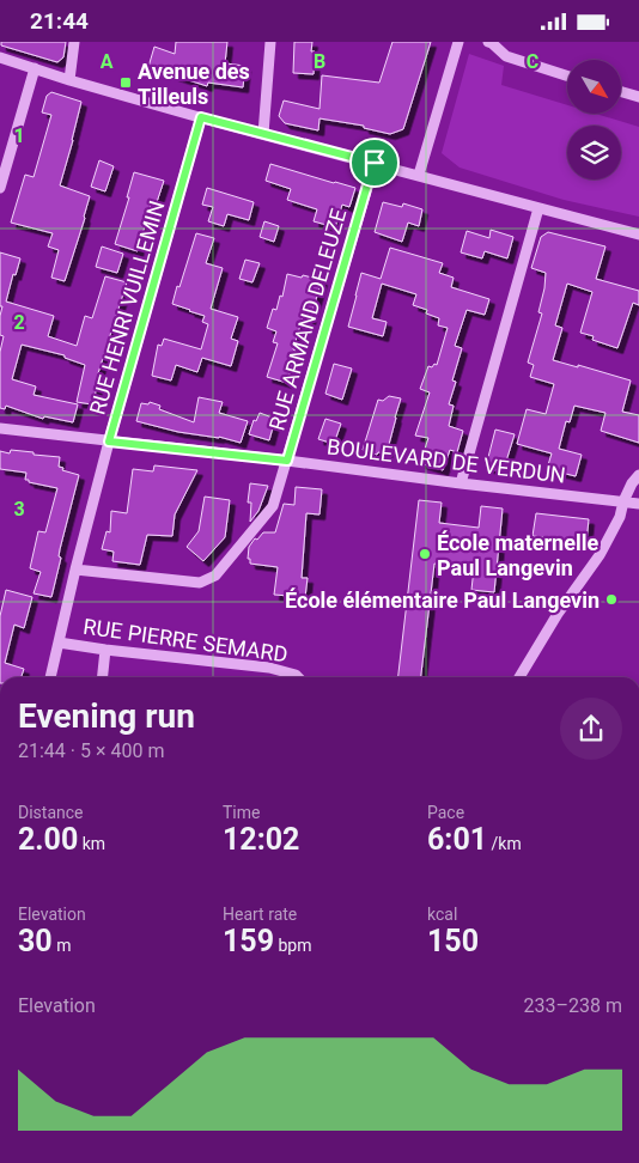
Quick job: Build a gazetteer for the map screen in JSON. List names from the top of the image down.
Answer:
{
  "streets": {
    "street": [
      "RUE HENRI VUILLEMIN",
      "RUE ARMAND DELEUZE",
      "BOULEVARD DE VERDUN",
      "RUE PIERRE SEMARD"
    ]
  },
  "crossings": [
    ["RUE HENRI VUILLEMIN", "RUE ARMAND DELEUZE"],
    ["RUE HENRI VUILLEMIN", "BOULEVARD DE VERDUN"],
    ["RUE HENRI VUILLEMIN", "RUE PIERRE SEMARD"],
    ["RUE ARMAND DELEUZE", "BOULEVARD DE VERDUN"]
  ],
  "places": {
    "transit": ["Avenue des Tilleuls"],
    "other": ["École maternelle Paul Langevin", "École élémentaire Paul Langevin"]
  },
  "north": "bottom right",
  "page": {
    "status": "21:44",
    "heading": ["Evening run", "21:44 · 5 × 400 m"],
    "stats": [
      ["Distance", "2.00 km"],
      ["Time", "12:02"],
      ["Pace", "6:01 /km"],
      ["Elevation", "30 m"],
      ["Heart rate", "159 bpm"],
      ["kcal", "150"]
    ],
    "chart": ["Elevation", "233–238 m"]
  },
  "grid": {
    "columns": ["A", "B", "C"],
    "rows": ["1", "2", "3"]
  }
}
